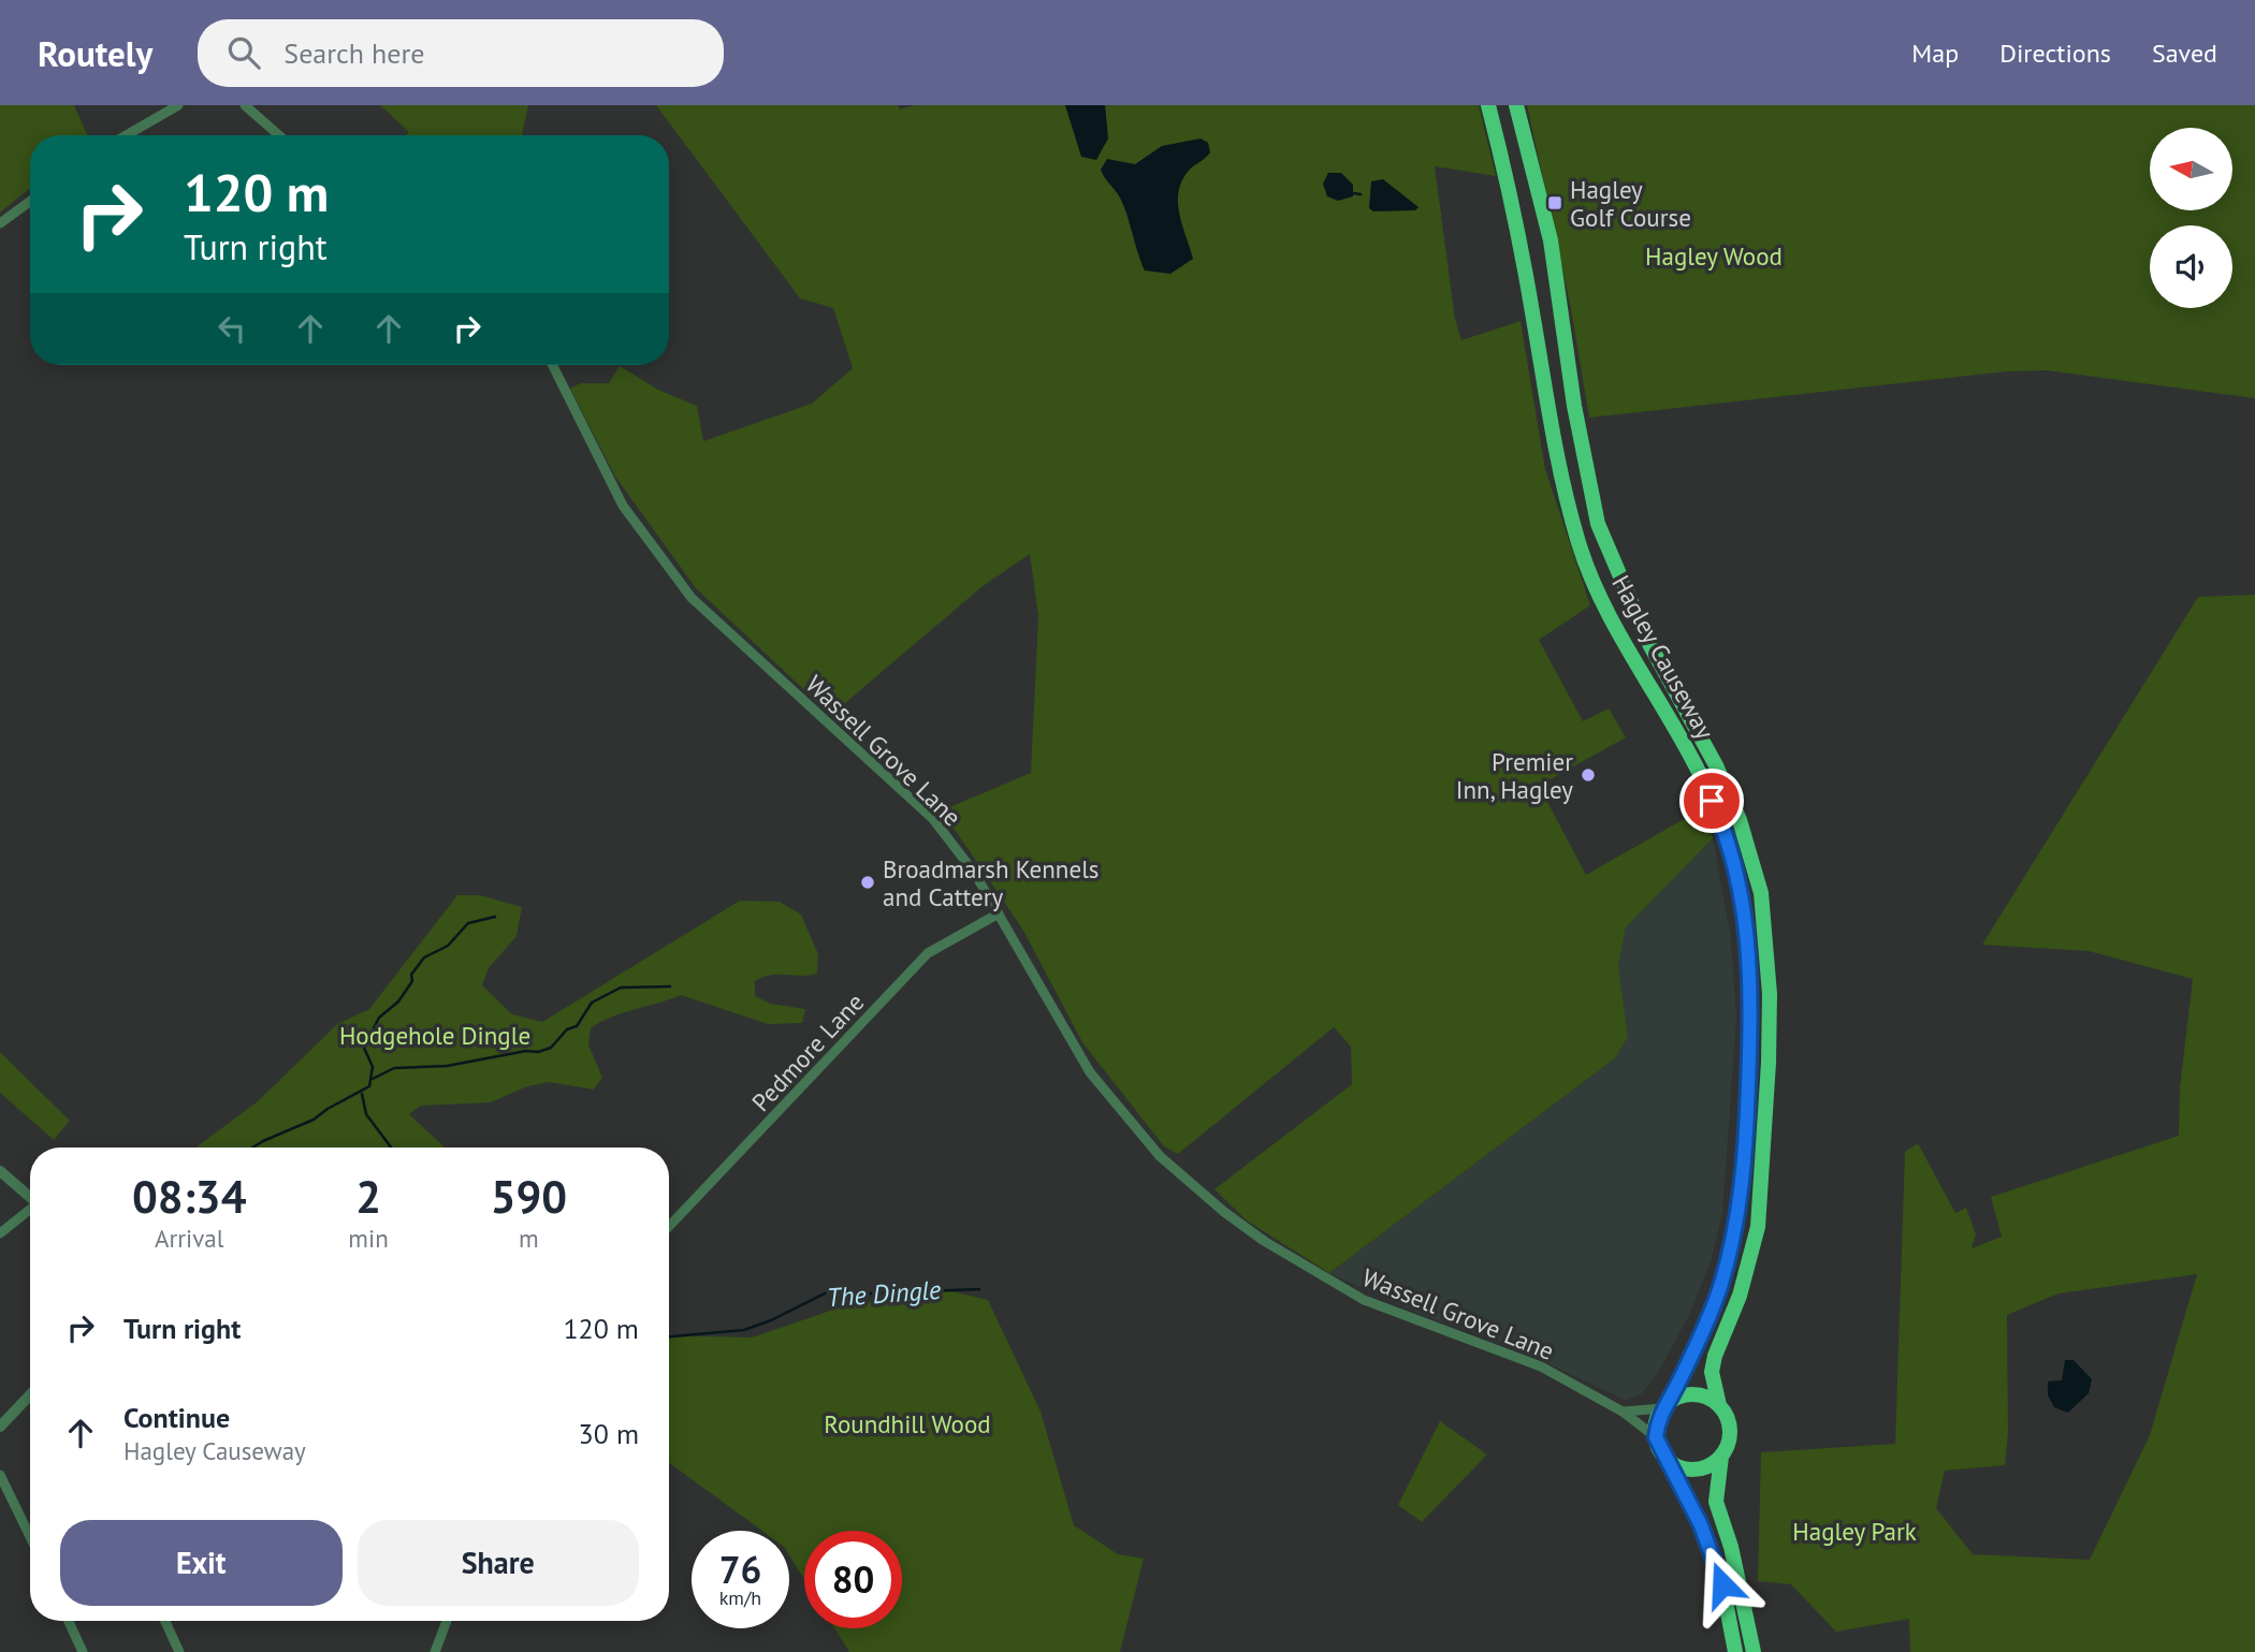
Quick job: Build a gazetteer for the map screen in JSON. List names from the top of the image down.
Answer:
{
  "streets": {
    "highway": ["Hagley Causeway"],
    "street": ["Wassell Grove Lane", "Pedmore Lane"]
  },
  "crossings": [
    ["Hagley Causeway", "Wassell Grove Lane"],
    ["Wassell Grove Lane", "Pedmore Lane"]
  ],
  "water": ["The Dingle"],
  "parks": [
    "Hagley Wood",
    "Hodgehole Dingle",
    "Roundhill Wood",
    "Hagley Park"
  ],
  "places": {
    "transit": ["Hagley Golf Course"],
    "other": ["Premier Inn, Hagley", "Broadmarsh Kennels and Cattery"]
  },
  "north": "left",
  "page": {
    "header": "Routely",
    "search": "Search here",
    "nav": ["Map", "Directions", "Saved"],
    "turn": ["120 m", "Turn right"],
    "eta": [
      "08:34",
      "Arrival",
      "2",
      "min",
      "590",
      "m"
    ],
    "list": [
      {
        "name": "Turn right",
        "value": "120 m"
      },
      {
        "name": "Continue",
        "note": "Hagley Causeway",
        "value": "30 m"
      }
    ],
    "buttons": ["Exit", "Share"],
    "speed": "76 km/h",
    "limit": "80"
  }
}
